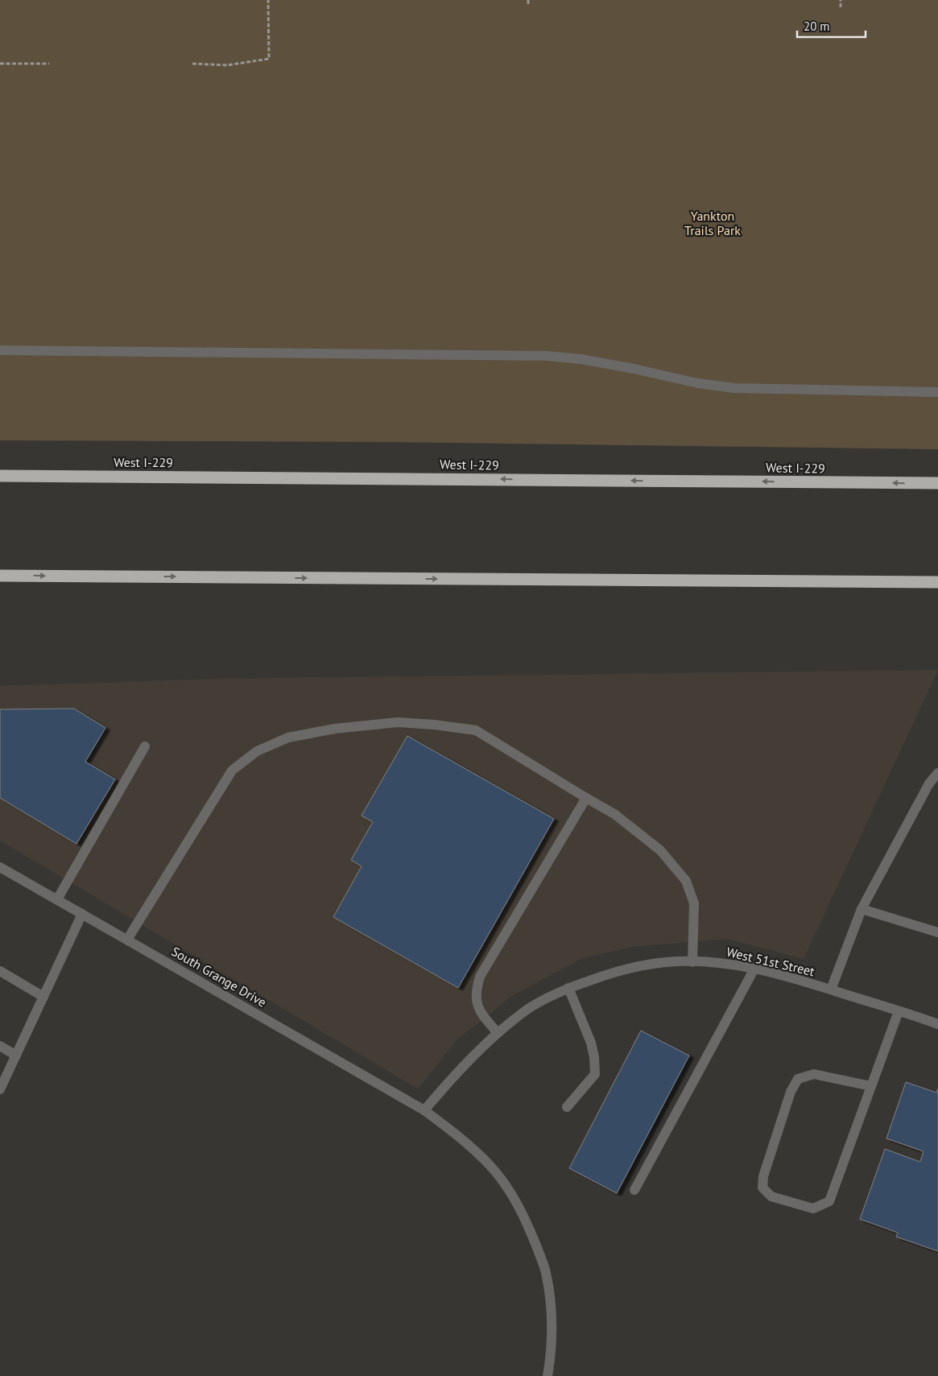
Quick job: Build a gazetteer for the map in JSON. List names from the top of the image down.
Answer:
{
  "streets": {
    "highway": ["West I-229"],
    "street": ["West 51st Street", "South Grange Drive"]
  },
  "crossings": [
    ["West 51st Street", "South Grange Drive"]
  ],
  "parks": ["Yankton Trails Park"],
  "scale_bar": "20 m"
}
